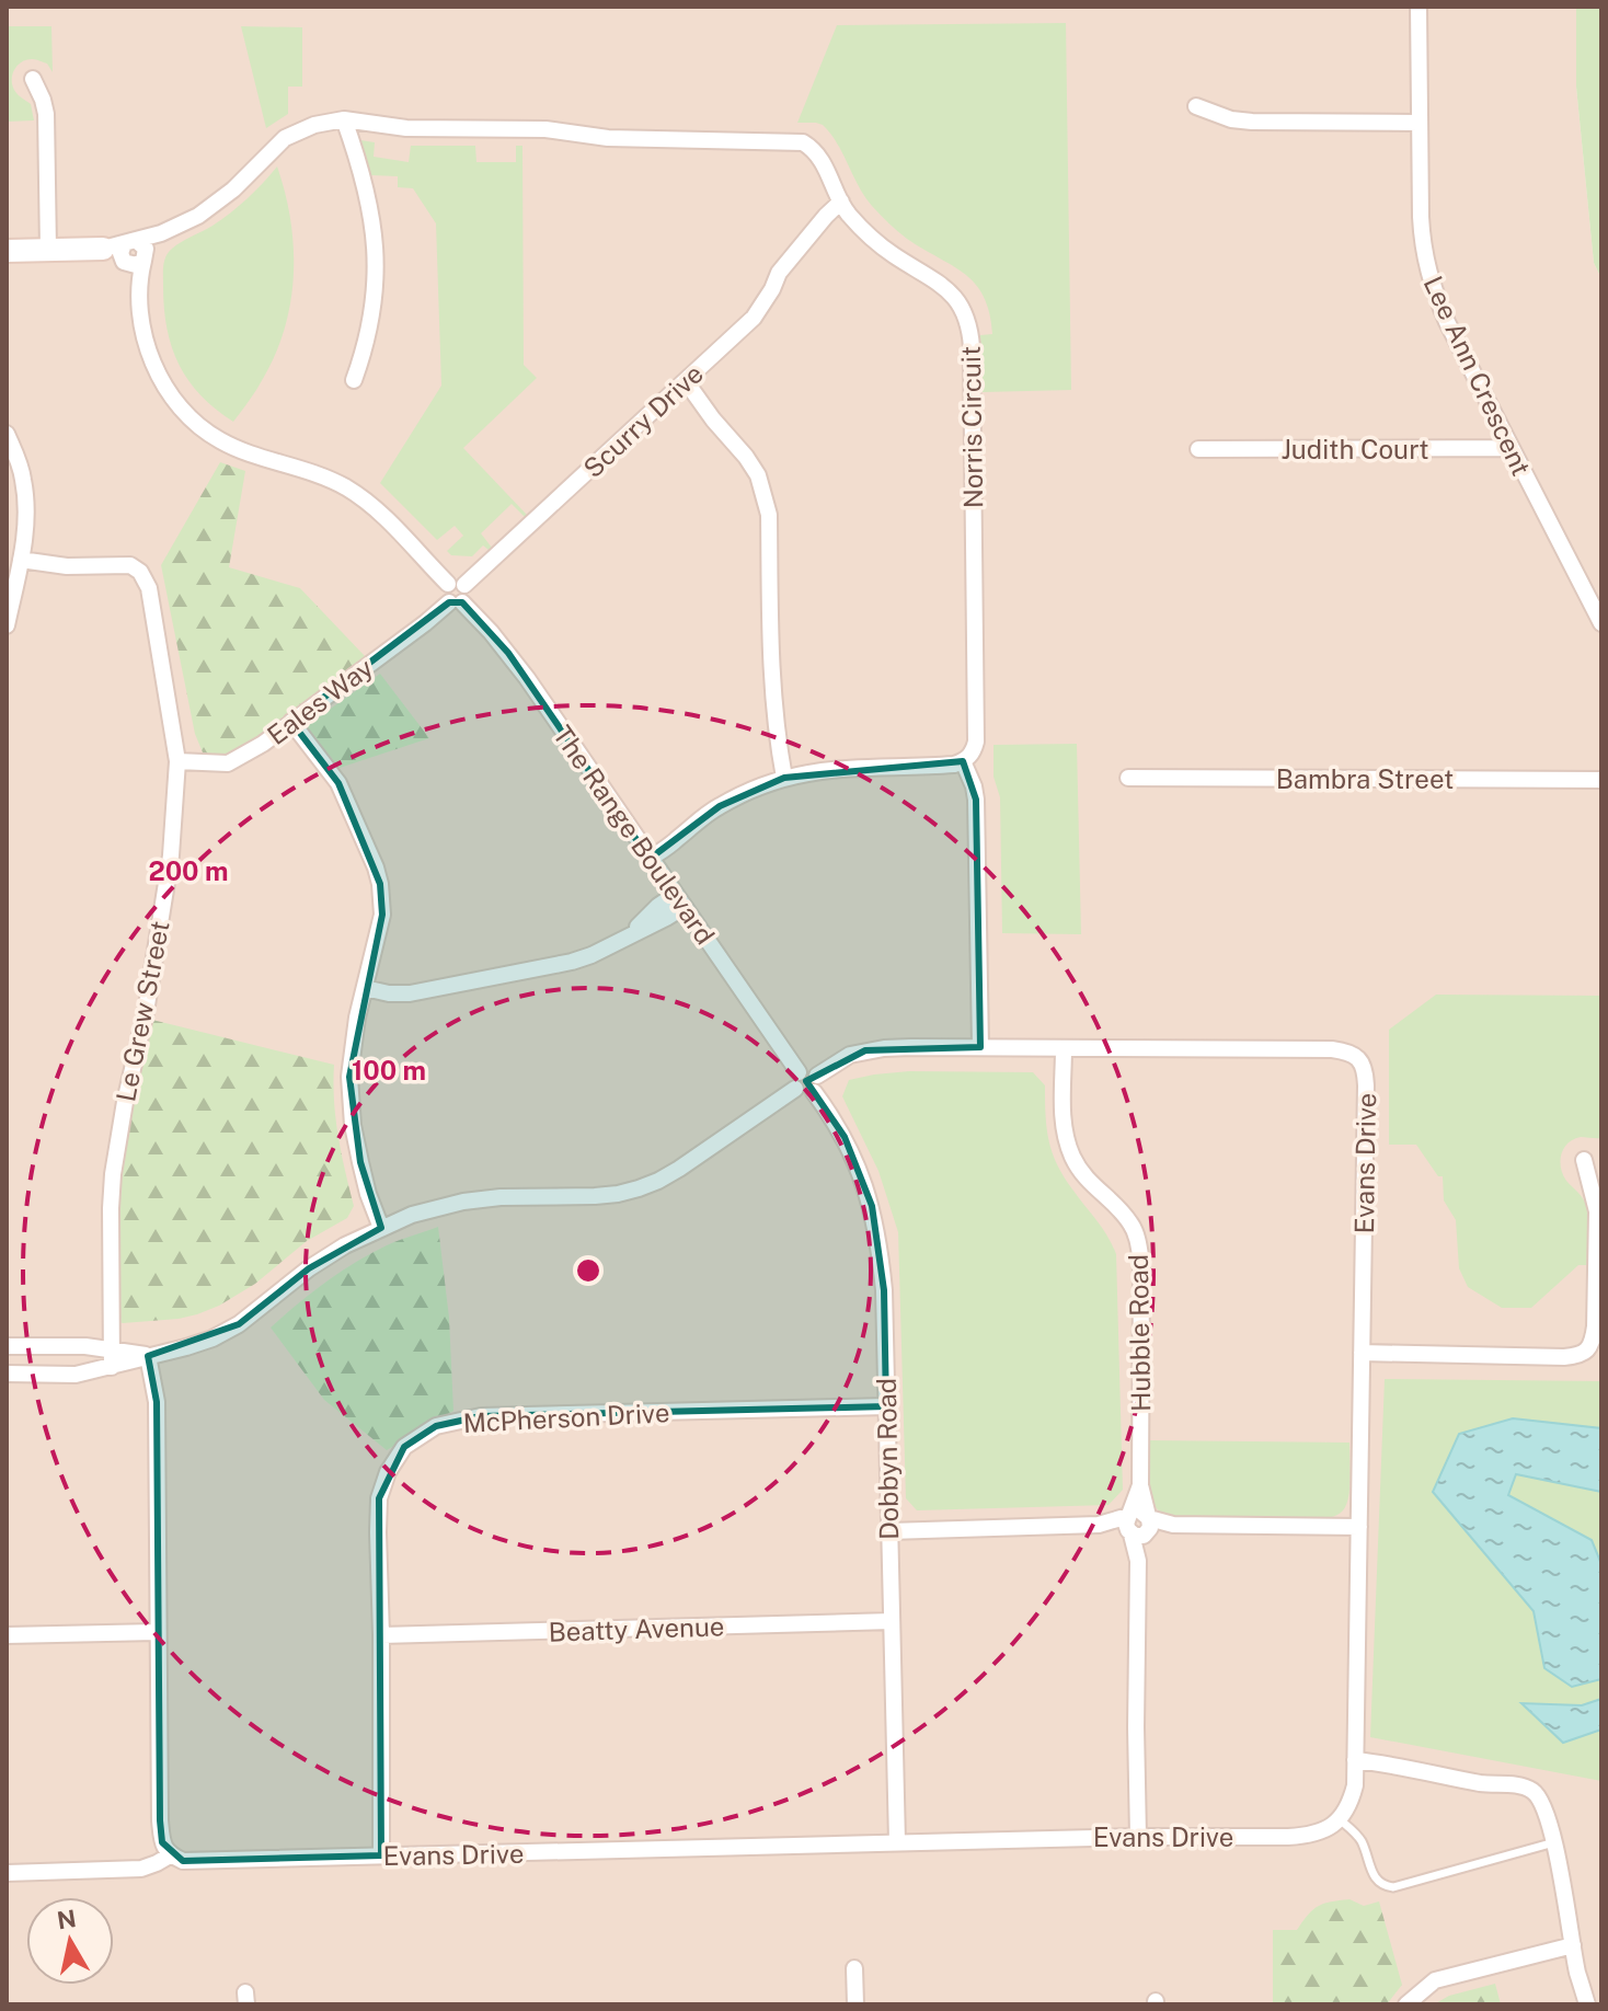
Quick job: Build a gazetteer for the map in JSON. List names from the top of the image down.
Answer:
{
  "streets": {
    "street": [
      "Lee Ann Crescent",
      "Scurry Drive",
      "Norris Circuit",
      "Judith Court",
      "Eales Way",
      "Bambra Street",
      "The Range Boulevard",
      "Le Grew Street",
      "Evans Drive",
      "Hubble Road",
      "McPherson Drive",
      "Dobbyn Road",
      "Beatty Avenue"
    ]
  },
  "crossings": [
    ["Lee Ann Crescent", "Judith Court"],
    ["Scurry Drive", "Norris Circuit"],
    ["Eales Way", "The Range Boulevard"],
    ["Eales Way", "Le Grew Street"],
    ["Evans Drive", "Hubble Road"],
    ["Evans Drive", "McPherson Drive"],
    ["Evans Drive", "Dobbyn Road"],
    ["McPherson Drive", "Dobbyn Road"],
    ["McPherson Drive", "Beatty Avenue"],
    ["Dobbyn Road", "Beatty Avenue"]
  ],
  "north": "top",
  "rings": ["200 m", "100 m"]
}
